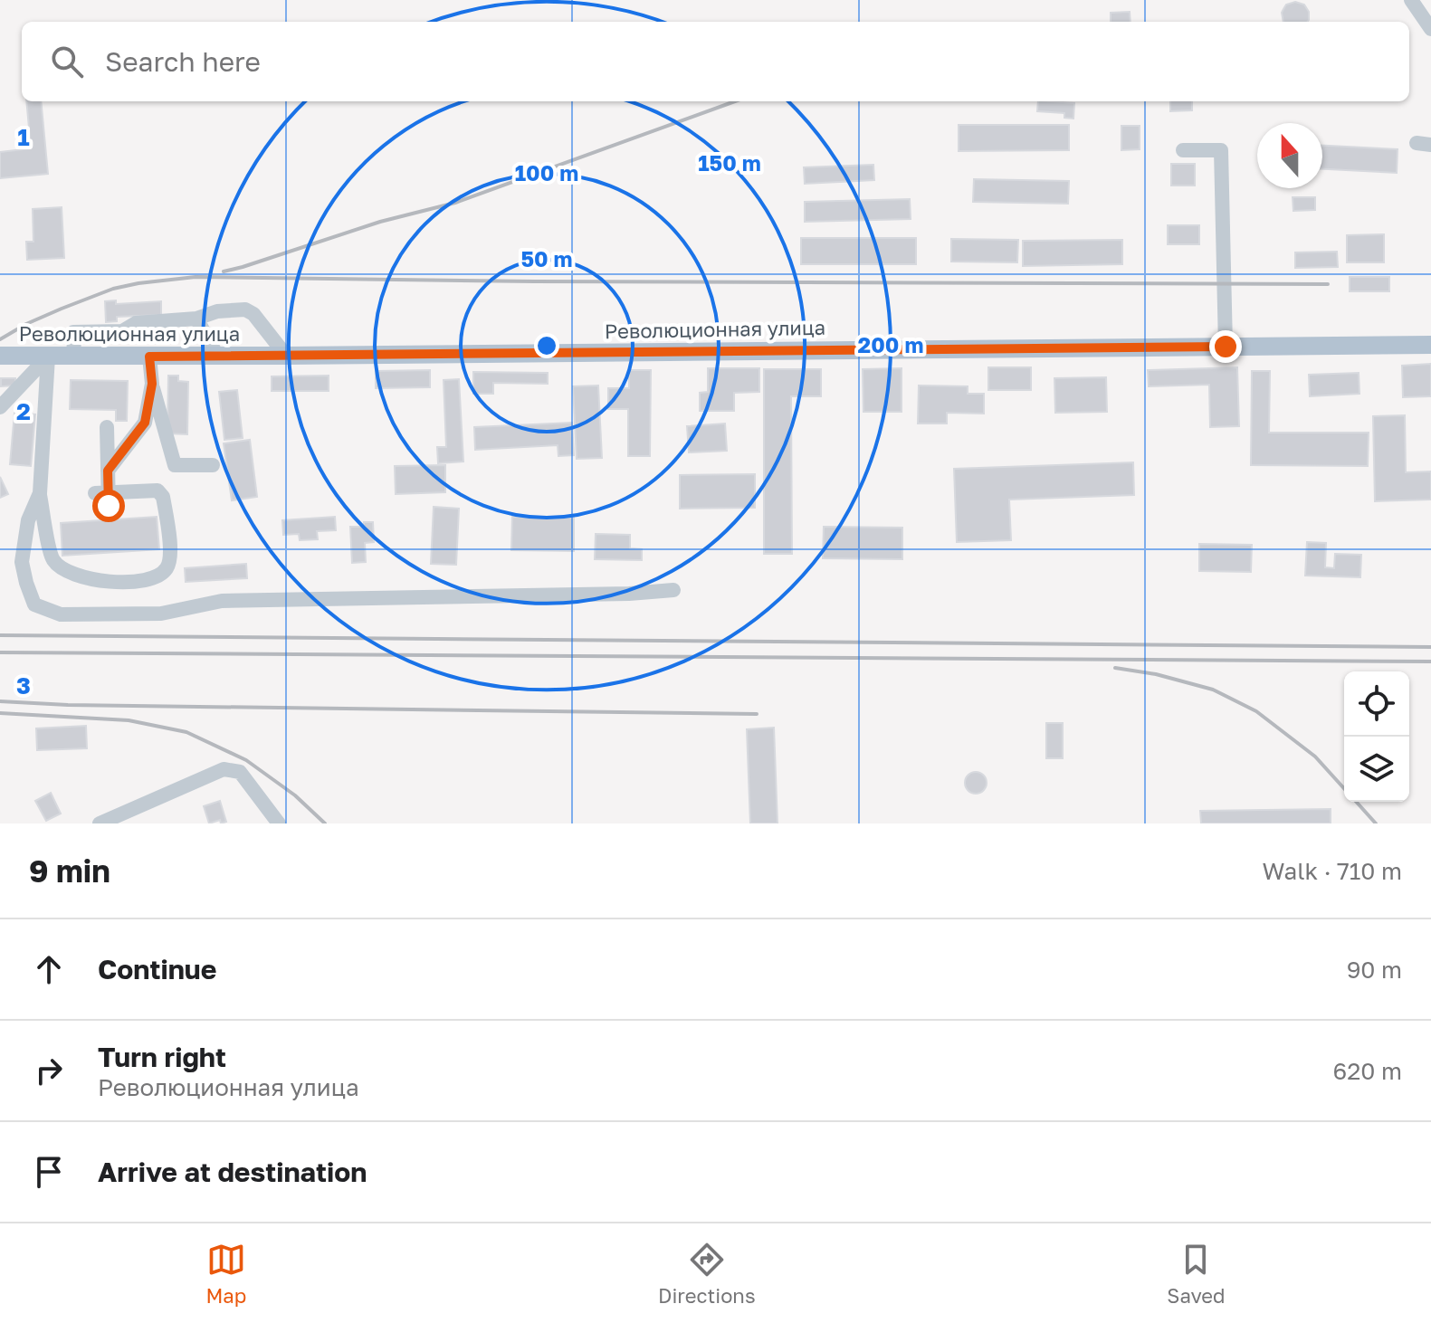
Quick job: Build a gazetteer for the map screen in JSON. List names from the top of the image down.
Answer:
{
  "streets": {
    "main road": ["Революционная улица"]
  },
  "north": "top",
  "page": {
    "search": "Search here",
    "heading": ["9 min", "Walk · 710 m"],
    "list": [
      ["Continue", "90 m"],
      ["Turn right", "Революционная улица", "620 m"],
      "Arrive at destination"
    ],
    "nav": ["Map", "Directions", "Saved"]
  },
  "grid": {
    "rows": ["1", "2", "3"]
  },
  "rings": [
    "150 m",
    "100 m",
    "50 m",
    "200 m"
  ]
}
